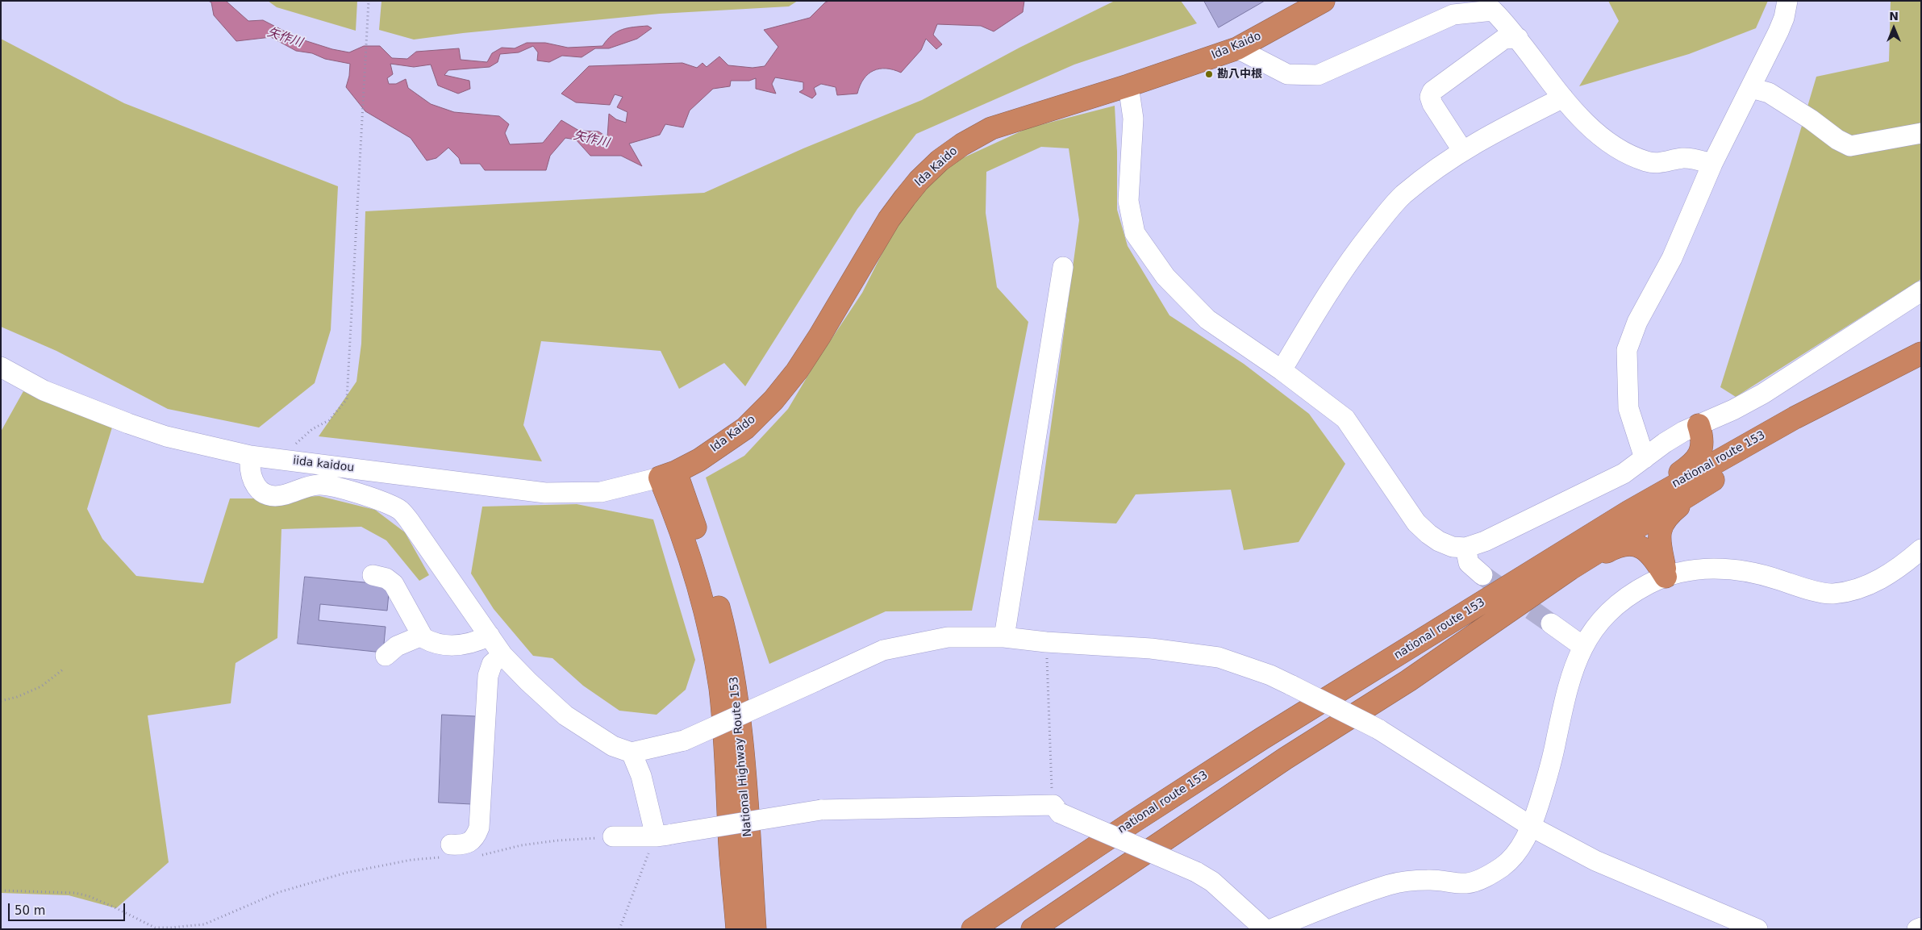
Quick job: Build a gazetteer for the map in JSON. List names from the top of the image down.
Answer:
{
  "streets": {
    "highway": ["Ida Kaido", "national route 153", "National Highway Route 153"],
    "street": ["iida kaidou"]
  },
  "crossings": [
    ["Ida Kaido", "iida kaidou"],
    ["Ida Kaido", "National Highway Route 153"],
    ["iida kaidou", "National Highway Route 153"]
  ],
  "water": ["矢作川"],
  "places": ["勘八中根"],
  "scale_bar": "50 m",
  "north": "top"
}
